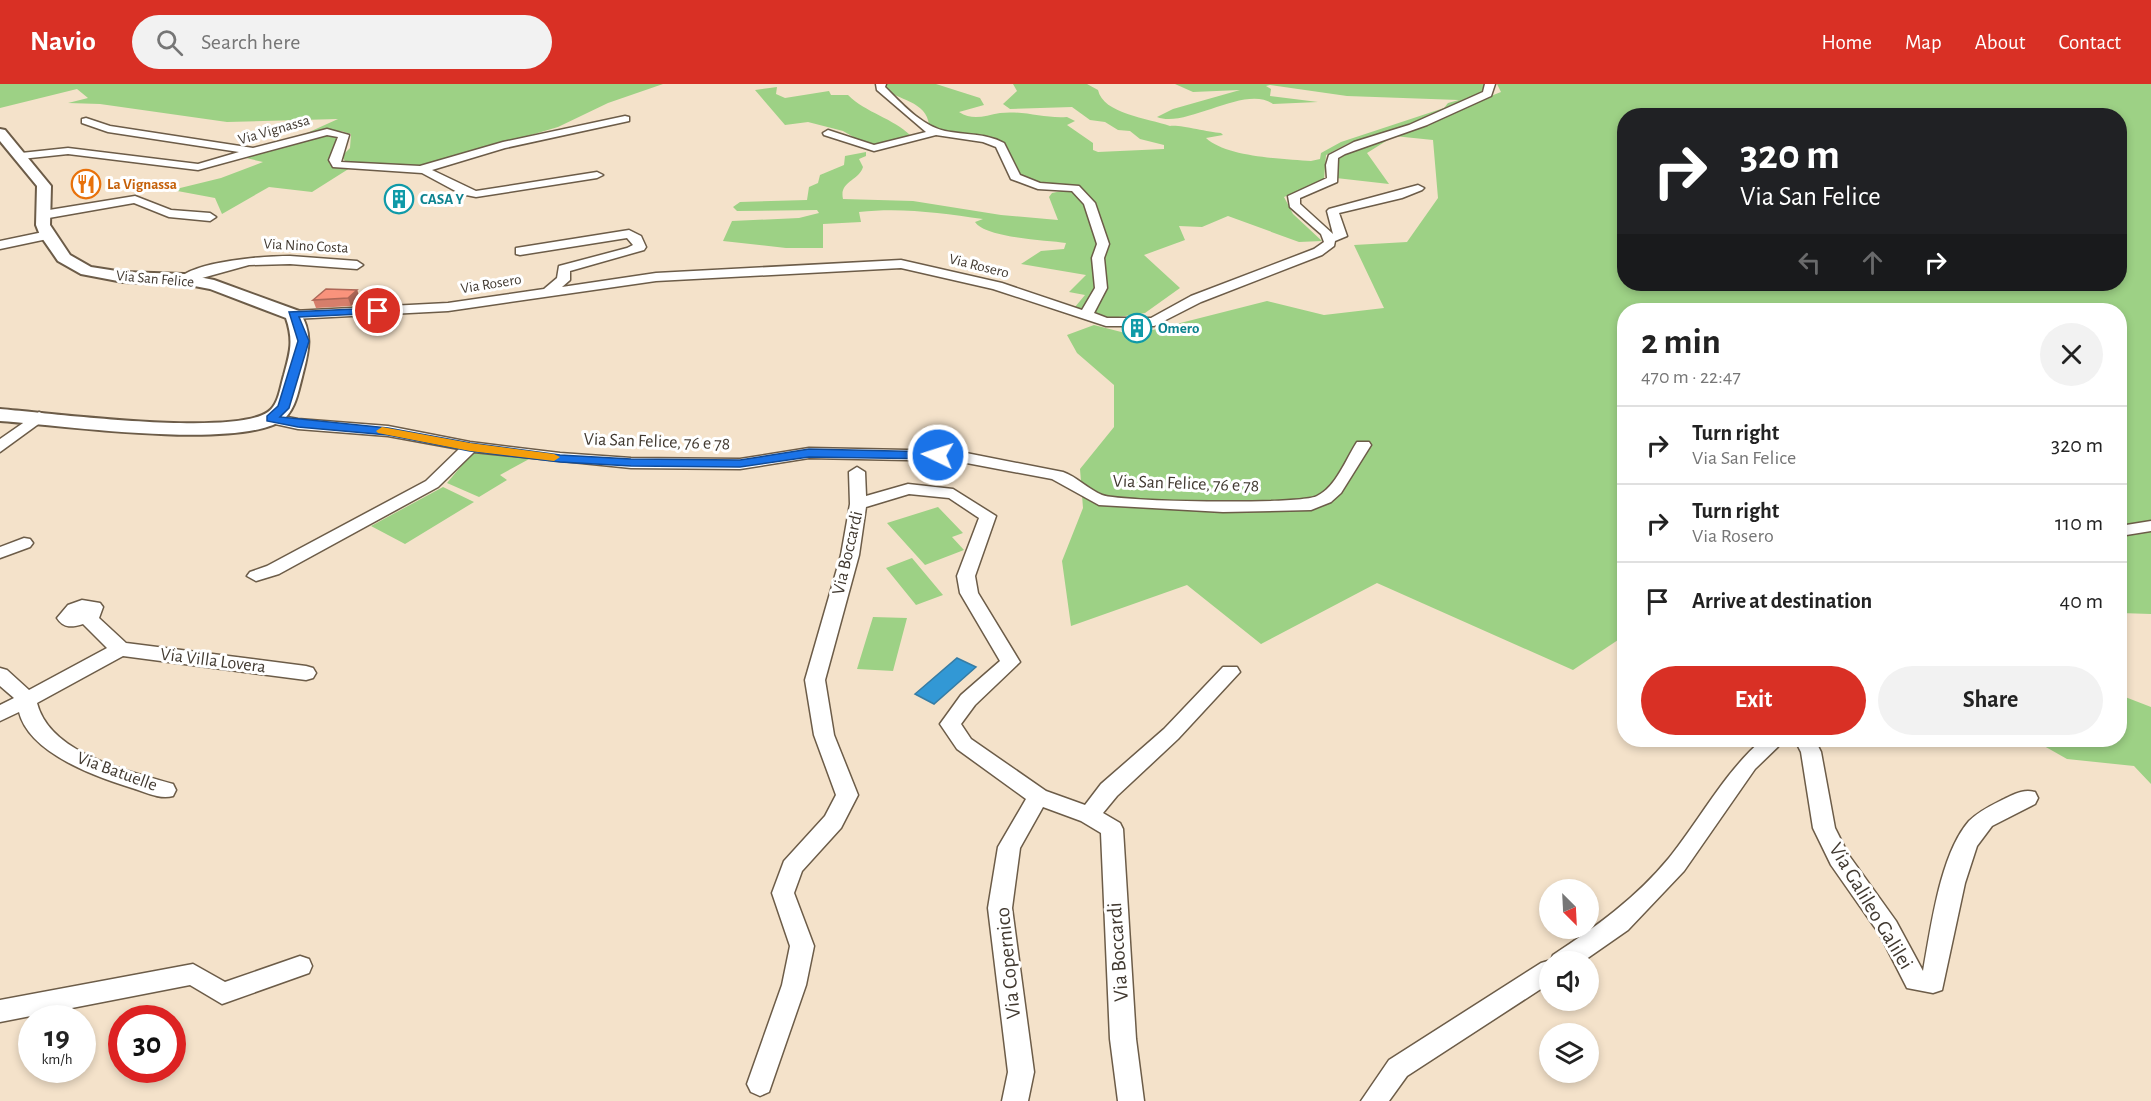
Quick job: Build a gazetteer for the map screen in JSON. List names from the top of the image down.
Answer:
{
  "streets": {
    "street": [
      "Via Vignassa",
      "Via Nino Costa",
      "Via Rosero",
      "Via San Felice",
      "Via San Felice, 76 e 78",
      "Via Boccardi",
      "Via Villa Lovera",
      "Via Batuelle",
      "Via Galileo Galilei",
      "Via Copernico"
    ]
  },
  "crossings": [
    ["Via Vignassa", "Via San Felice"],
    ["Via Nino Costa", "Via San Felice"],
    ["Via Rosero", "Via San Felice"],
    ["Via Boccardi", "Via Copernico"]
  ],
  "places": {
    "restaurant": ["La Vignassa"],
    "building": ["CASA Y", "Omero"]
  },
  "north": "bottom right",
  "page": {
    "header": "Navio",
    "search": "Search here",
    "nav": [
      "Home",
      "Map",
      "About",
      "Contact"
    ],
    "turn": ["320 m", "Via San Felice"],
    "heading": ["2 min", "470 m · 22:47"],
    "list": [
      {
        "name": "Turn right",
        "note": "Via San Felice",
        "value": "320 m"
      },
      {
        "name": "Turn right",
        "note": "Via Rosero",
        "value": "110 m"
      },
      {
        "name": "Arrive at destination",
        "value": "40 m"
      }
    ],
    "buttons": ["Exit", "Share"],
    "speed": "19 km/h",
    "limit": "30"
  }
}
